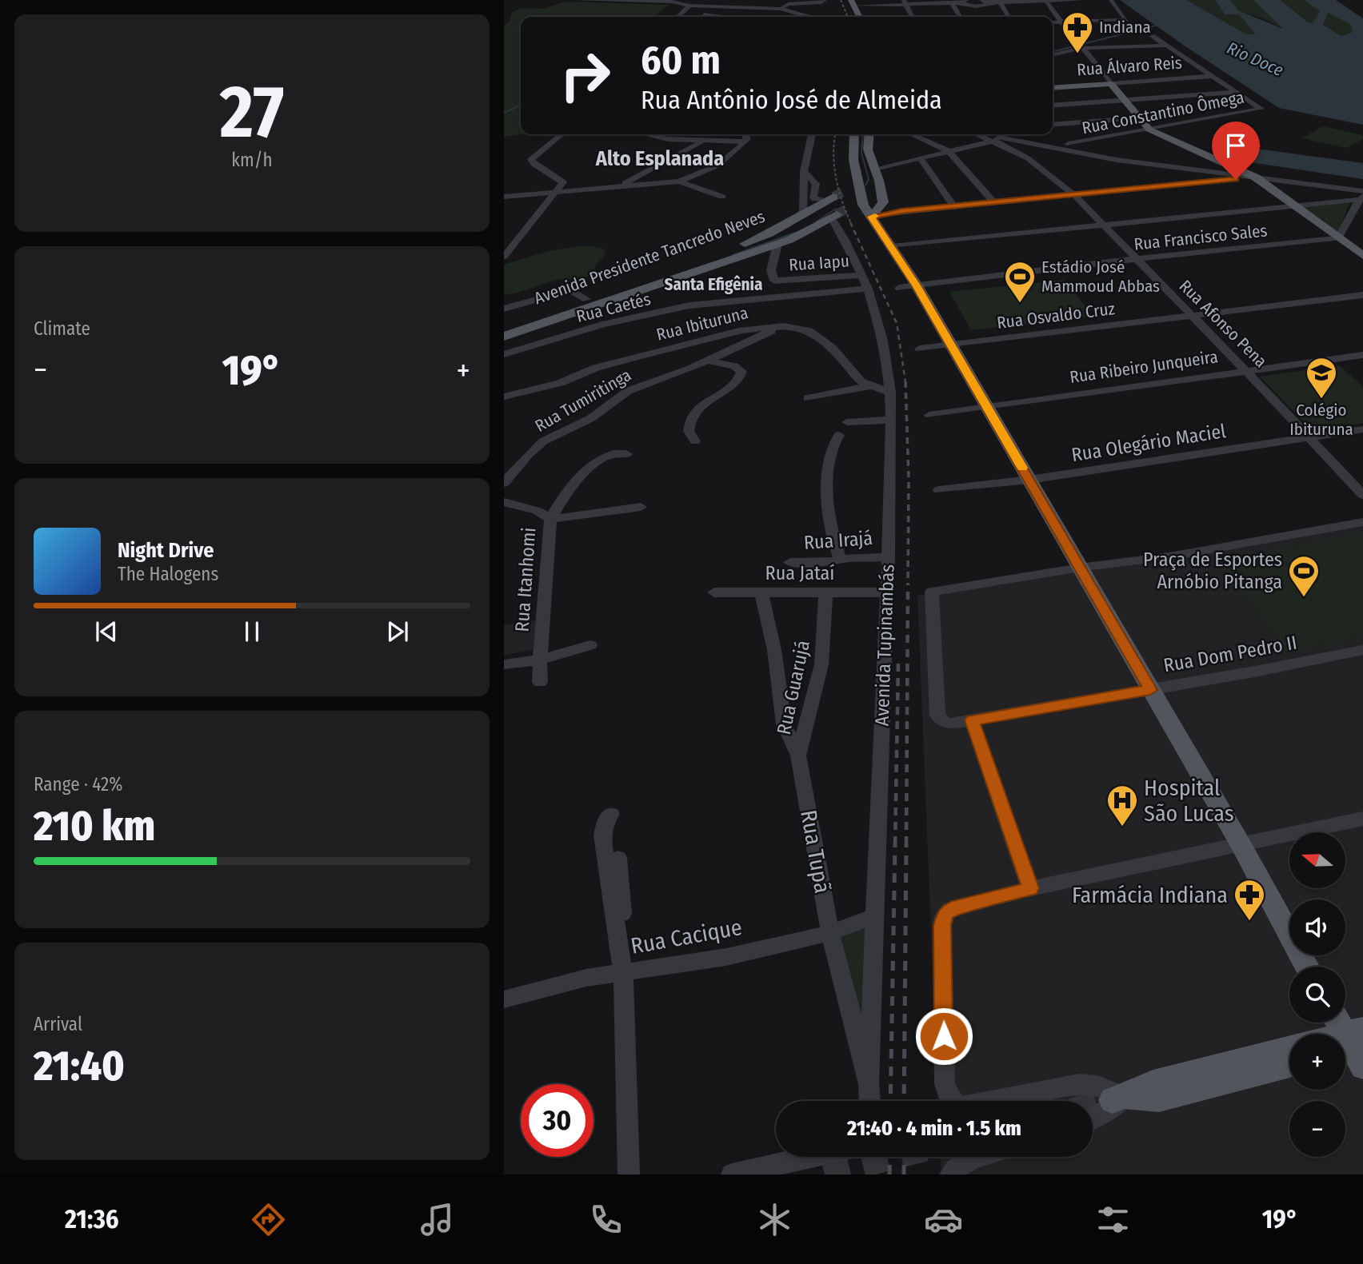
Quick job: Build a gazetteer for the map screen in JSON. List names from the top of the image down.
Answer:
{
  "streets": {
    "main road": ["Rua Álvaro Reis", "Avenida Presidente Tancredo Neves"],
    "street": [
      "Rua Constantino Ômega",
      "Rua Francisco Sales",
      "Rua Iapu",
      "Rua Caetés",
      "Rua Osvaldo Cruz",
      "Rua Ibituruna",
      "Rua Afonso Pena",
      "Rua Ribeiro Junqueira",
      "Rua Tumiritinga",
      "Rua Olegário Maciel",
      "Rua Irajá",
      "Rua Jataí",
      "Rua Itanhomi",
      "Avenida Tupinambás",
      "Rua Dom Pedro II",
      "Rua Guarujá",
      "Rua Tupã",
      "Rua Cacique"
    ]
  },
  "crossings": [
    ["Rua Francisco Sales", "Rua Afonso Pena"],
    ["Avenida Presidente Tancredo Neves", "Rua Iapu"],
    ["Avenida Presidente Tancredo Neves", "Avenida Tupinambás"],
    ["Rua Iapu", "Avenida Tupinambás"],
    ["Rua Caetés", "Avenida Tupinambás"],
    ["Rua Osvaldo Cruz", "Rua Afonso Pena"],
    ["Rua Ibituruna", "Rua Tumiritinga"],
    ["Rua Ibituruna", "Avenida Tupinambás"],
    ["Rua Afonso Pena", "Rua Ribeiro Junqueira"],
    ["Rua Afonso Pena", "Rua Olegário Maciel"],
    ["Rua Irajá", "Avenida Tupinambás"],
    ["Rua Jataí", "Avenida Tupinambás"],
    ["Rua Jataí", "Rua Guarujá"],
    ["Rua Jataí", "Rua Tupã"],
    ["Avenida Tupinambás", "Rua Tupã"],
    ["Avenida Tupinambás", "Rua Cacique"],
    ["Rua Guarujá", "Rua Tupã"],
    ["Rua Tupã", "Rua Cacique"]
  ],
  "districts": ["Alto Esplanada", "Santa Efigênia"],
  "water": ["Rio Doce"],
  "places": {
    "pharmacy": ["Indiana", "Farmácia Indiana"],
    "sports": ["Estádio José Mammoud Abbas", "Praça de Esportes Arnóbio Pitanga"],
    "school or university": ["Colégio Ibituruna"],
    "hospital": ["Hospital São Lucas"]
  },
  "north": "left",
  "page": {
    "tile": [
      ["27", "km/h"],
      "Climate",
      ["Range · 42%", "210 km"],
      ["Arrival", "21:40"]
    ],
    "turn": ["60 m", "Rua Antônio José de Almeida"],
    "heat": ["−", "19°", "+"],
    "song": ["Night Drive", "The Halogens"],
    "map_buttons": ["+", "−"],
    "limit": "30",
    "trip": "21:40 · 4 min · 1.5 km",
    "tabs": ["21:36", "19°"]
  }
}
